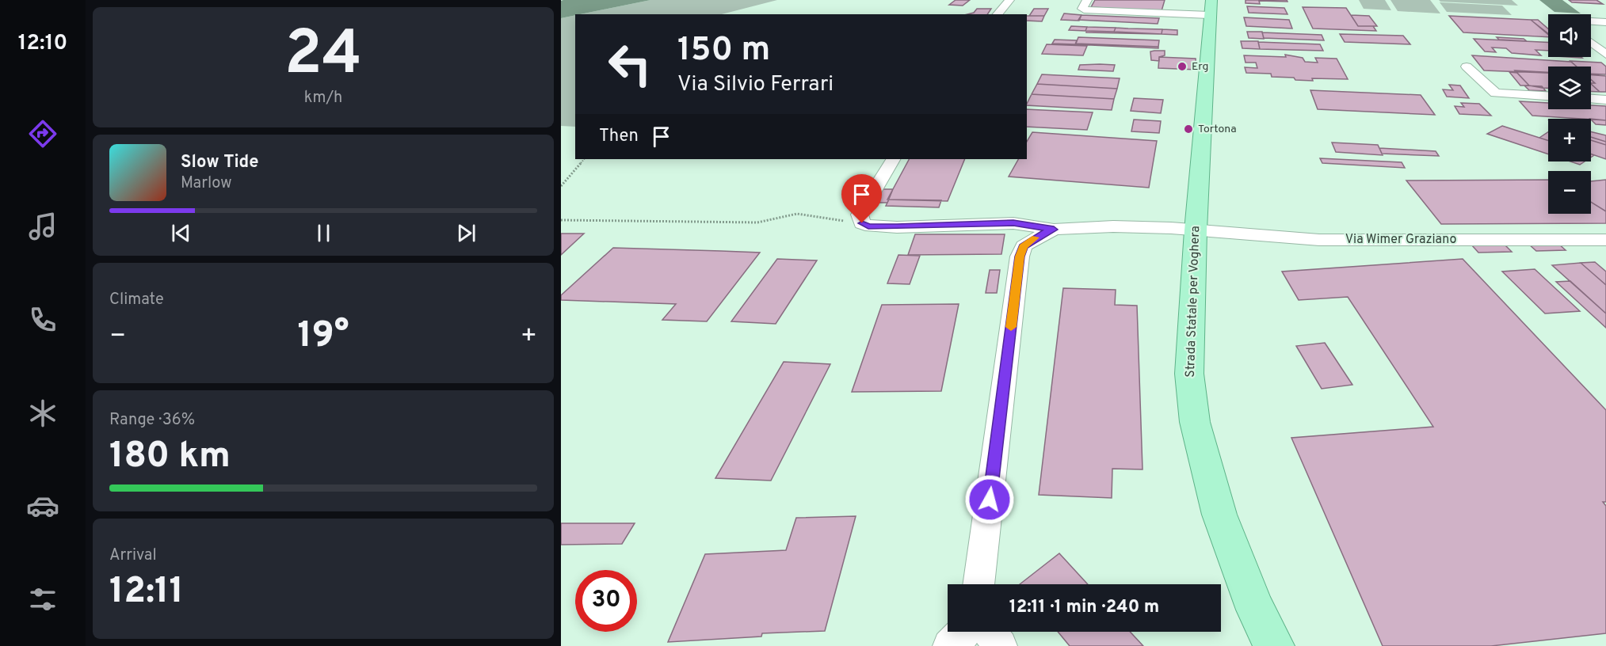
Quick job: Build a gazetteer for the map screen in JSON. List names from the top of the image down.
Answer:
{
  "streets": {
    "main road": ["Strada Statale per Voghera"],
    "street": ["Via Wimer Graziano"]
  },
  "crossings": [
    ["Via Wimer Graziano", "Strada Statale per Voghera"]
  ],
  "places": ["Erg", "Tortona"],
  "page": {
    "tabs": "12:10",
    "tile": [
      ["24", "km/h"],
      "Climate",
      ["Range · 36%", "180 km"],
      ["Arrival", "12:11"]
    ],
    "map_buttons": ["+", "−"],
    "turn": ["150 m", "Via Silvio Ferrari"],
    "then": "Then",
    "song": ["Slow Tide", "Marlow"],
    "heat": ["−", "19°", "+"],
    "limit": "30",
    "trip": "12:11 · 1 min · 240 m"
  }
}
